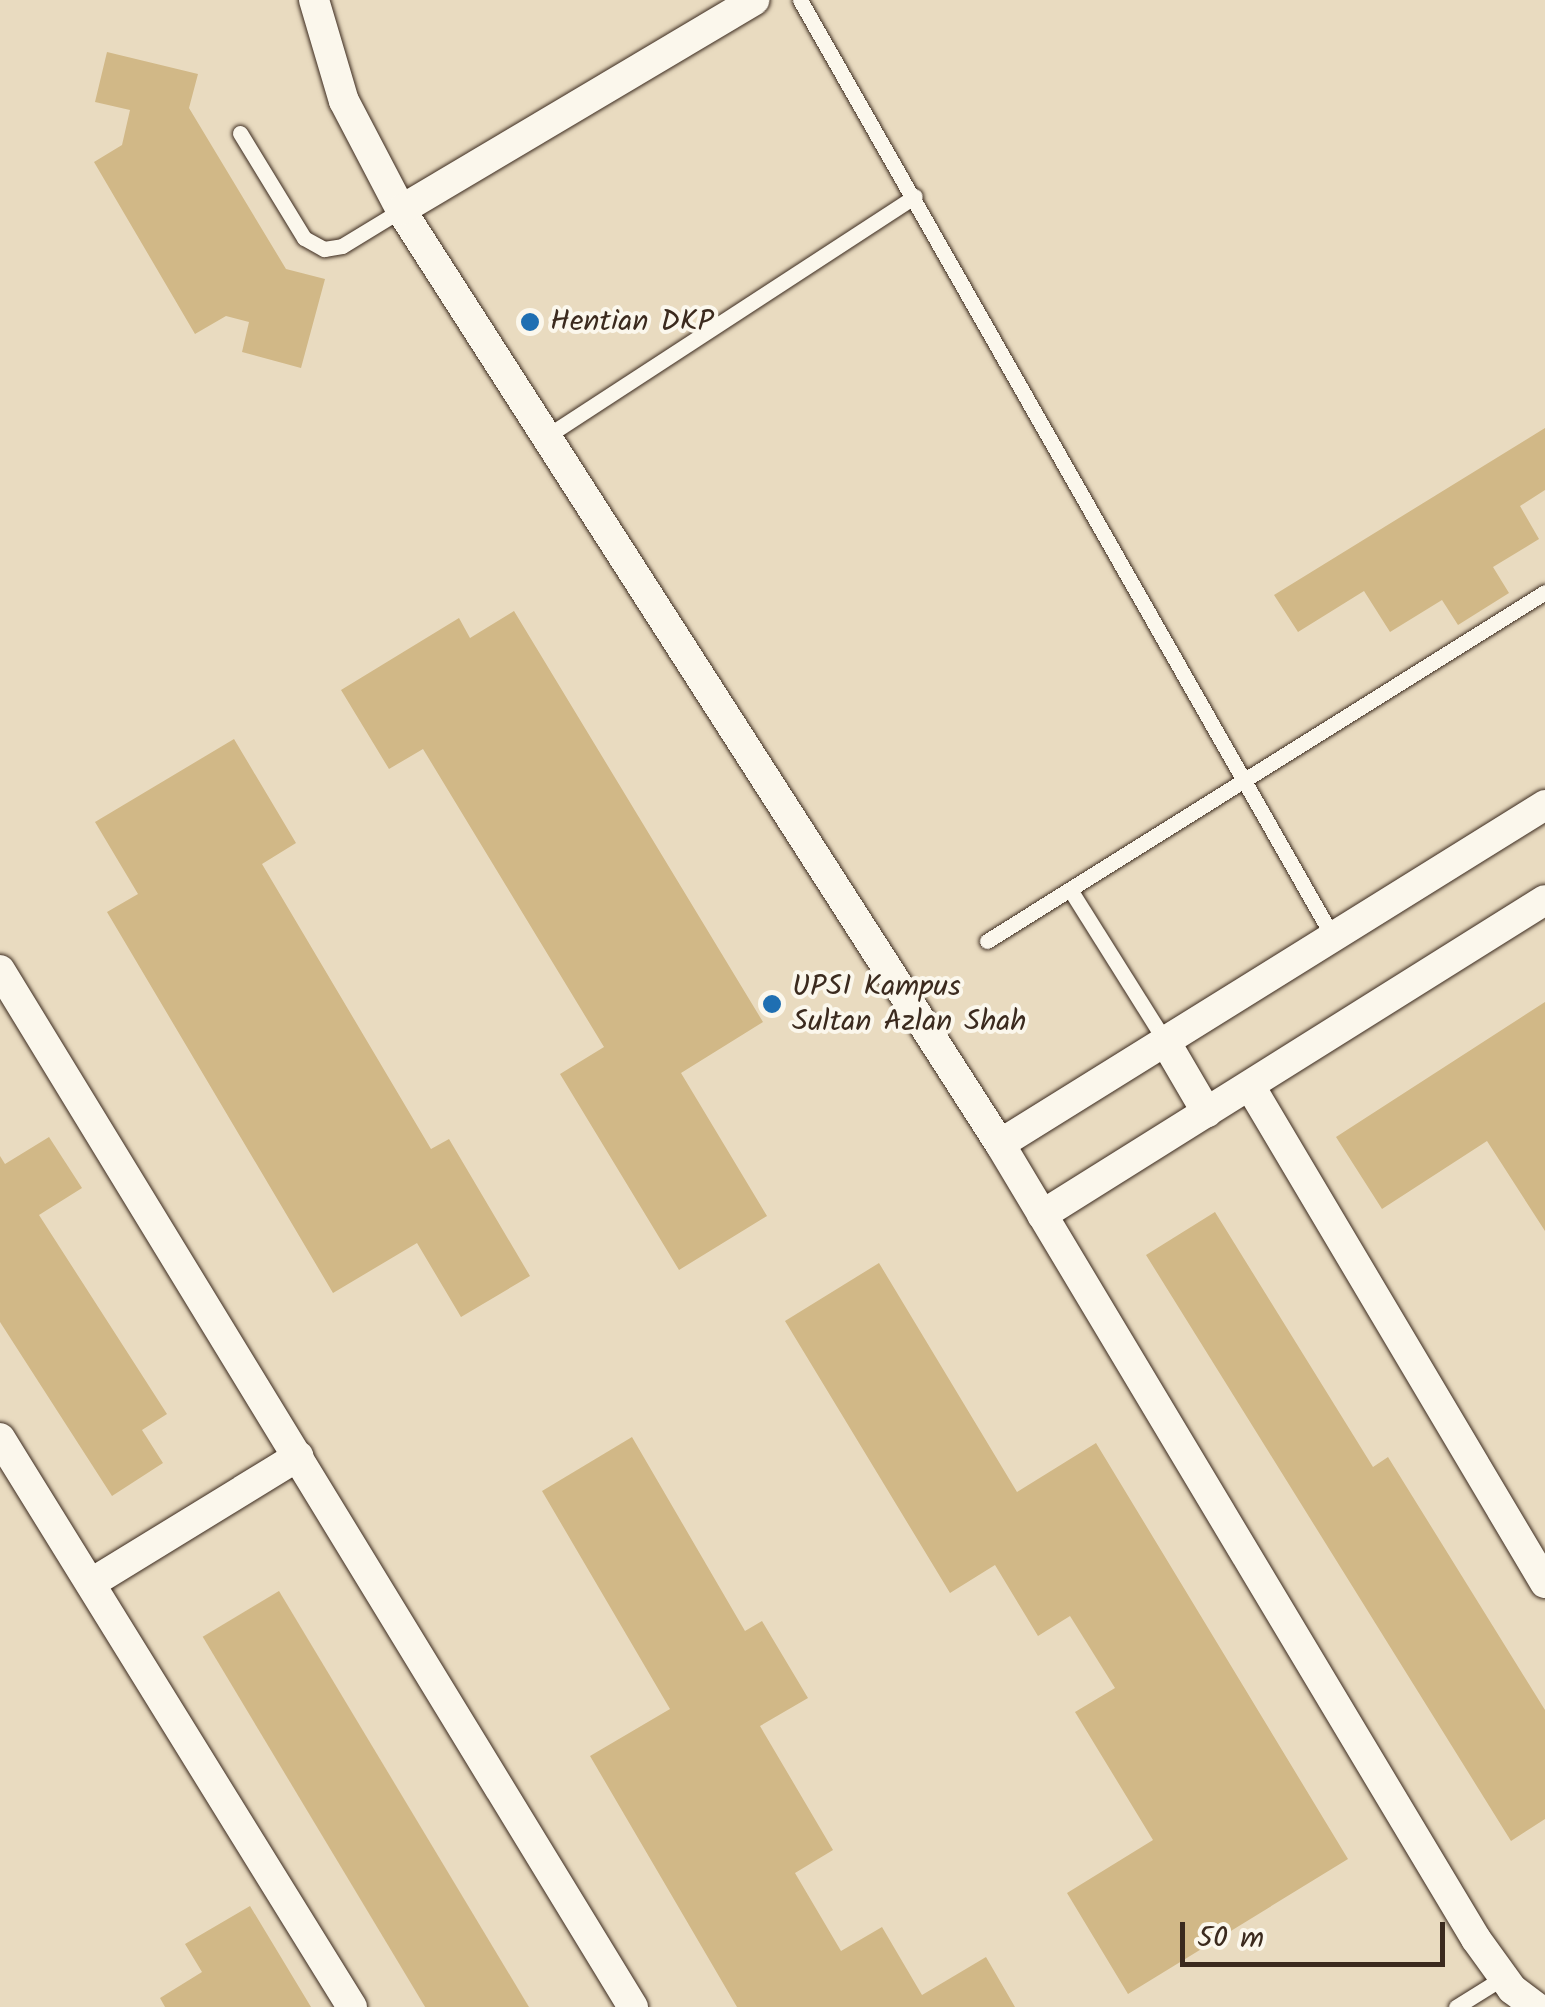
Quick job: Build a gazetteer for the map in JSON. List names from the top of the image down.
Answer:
{
  "places": ["Hentian DKP", "UPSI Kampus Sultan Azlan Shah"],
  "scale_bar": "50 m"
}
